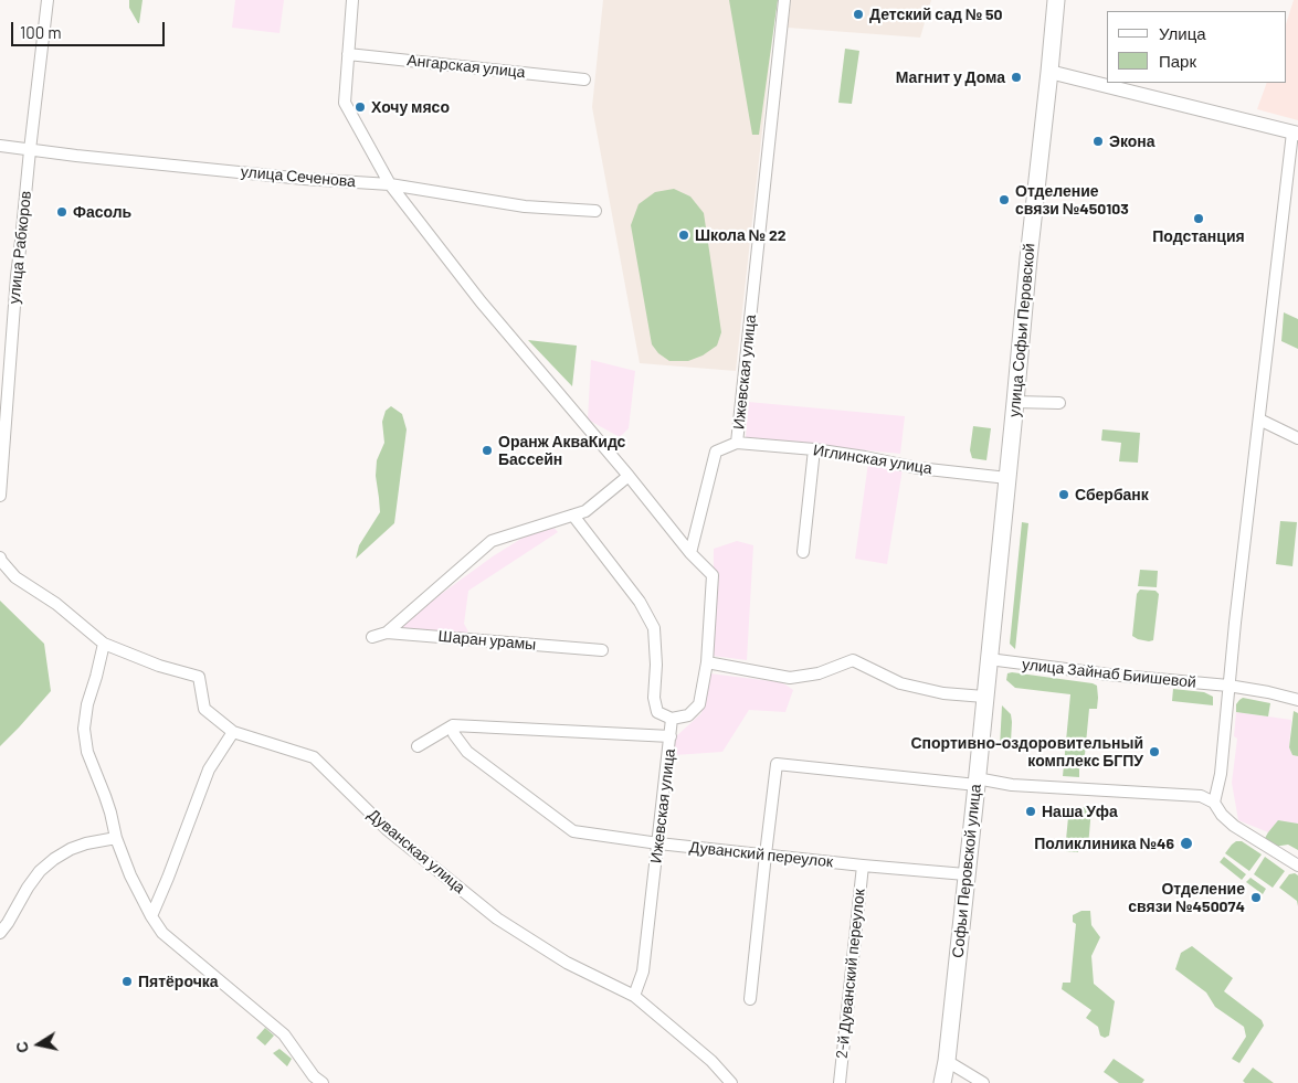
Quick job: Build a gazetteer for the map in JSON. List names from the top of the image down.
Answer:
{
  "streets": {
    "main road": ["улица Софьи Перовской", "Софьи Перовской улица"],
    "street": [
      "Ангарская улица",
      "улица Сеченова",
      "улица Рабкоров",
      "Ижевская улица",
      "Иглинская улица",
      "Шаран урамы",
      "улица Зайнаб Биишевой",
      "Дуванская улица",
      "Дуванский переулок",
      "2-й Дуванский переулок"
    ]
  },
  "crossings": [
    ["улица Сеченова", "улица Рабкоров"],
    ["улица Софьи Перовской", "Иглинская улица"],
    ["улица Софьи Перовской", "улица Зайнаб Биишевой"],
    ["улица Софьи Перовской", "Софьи Перовской улица"],
    ["Ижевская улица", "Иглинская улица"],
    ["Ижевская улица", "Дуванская улица"],
    ["Ижевская улица", "Дуванский переулок"],
    ["улица Зайнаб Биишевой", "Софьи Перовской улица"],
    ["Дуванский переулок", "Софьи Перовской улица"],
    ["Дуванский переулок", "2-й Дуванский переулок"]
  ],
  "places": [
    "Детский сад № 50",
    "Магнит у Дома",
    "Хочу мясо",
    "Экона",
    "Отделение связи №450103",
    "Фасоль",
    "Подстанция",
    "Школа № 22",
    "Оранж АкваКидс Бассейн",
    "Сбербанк",
    "Спортивно-оздоровительный комплекс БГПУ",
    "Наша Уфа",
    "Поликлиника №46",
    "Отделение связи №450074",
    "Пятёрочка"
  ],
  "legend": ["Улица", "Парк"],
  "scale_bar": "100 m",
  "north": "left"
}
